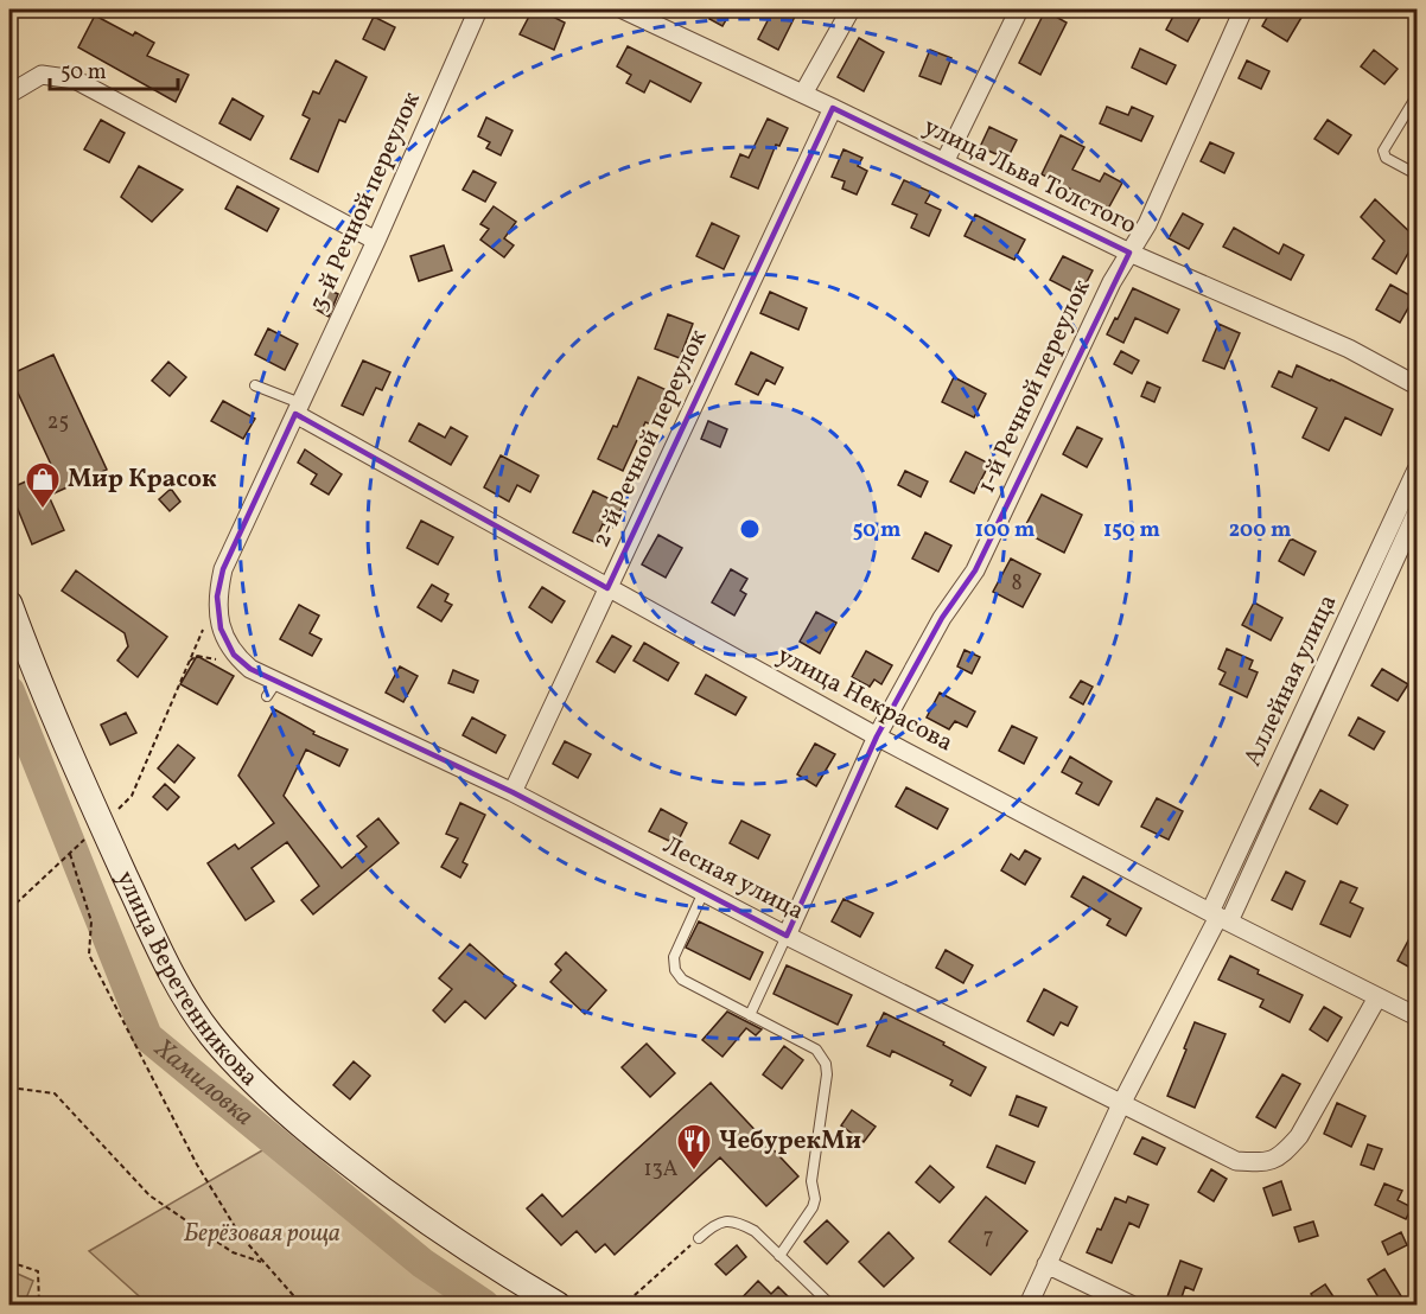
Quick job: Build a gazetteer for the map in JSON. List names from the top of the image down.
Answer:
{
  "streets": {
    "main road": ["улица Веретенникова"],
    "street": [
      "улица Льва Толстого",
      "3-й Речной переулок",
      "1-й Речной переулок",
      "2-й Речной переулок",
      "Аллейная улица",
      "улица Некрасова",
      "Лесная улица"
    ]
  },
  "crossings": [
    ["улица Льва Толстого", "1-й Речной переулок"],
    ["улица Льва Толстого", "2-й Речной переулок"],
    ["3-й Речной переулок", "улица Некрасова"],
    ["3-й Речной переулок", "Лесная улица"],
    ["1-й Речной переулок", "улица Некрасова"],
    ["1-й Речной переулок", "Лесная улица"],
    ["2-й Речной переулок", "улица Некрасова"],
    ["2-й Речной переулок", "Лесная улица"],
    ["Аллейная улица", "улица Некрасова"],
    ["Аллейная улица", "Лесная улица"],
    ["улица Некрасова", "Лесная улица"]
  ],
  "water": ["Хамиловка"],
  "parks": ["Берёзовая роща"],
  "places": {
    "shop": ["Мир Красок"],
    "restaurant": ["ЧебурекМи"]
  },
  "house_numbers": [
    "25",
    "8",
    "13А",
    "7"
  ],
  "scale_bar": "50 m",
  "rings": [
    "50 m",
    "100 m",
    "150 m",
    "200 m"
  ]
}
